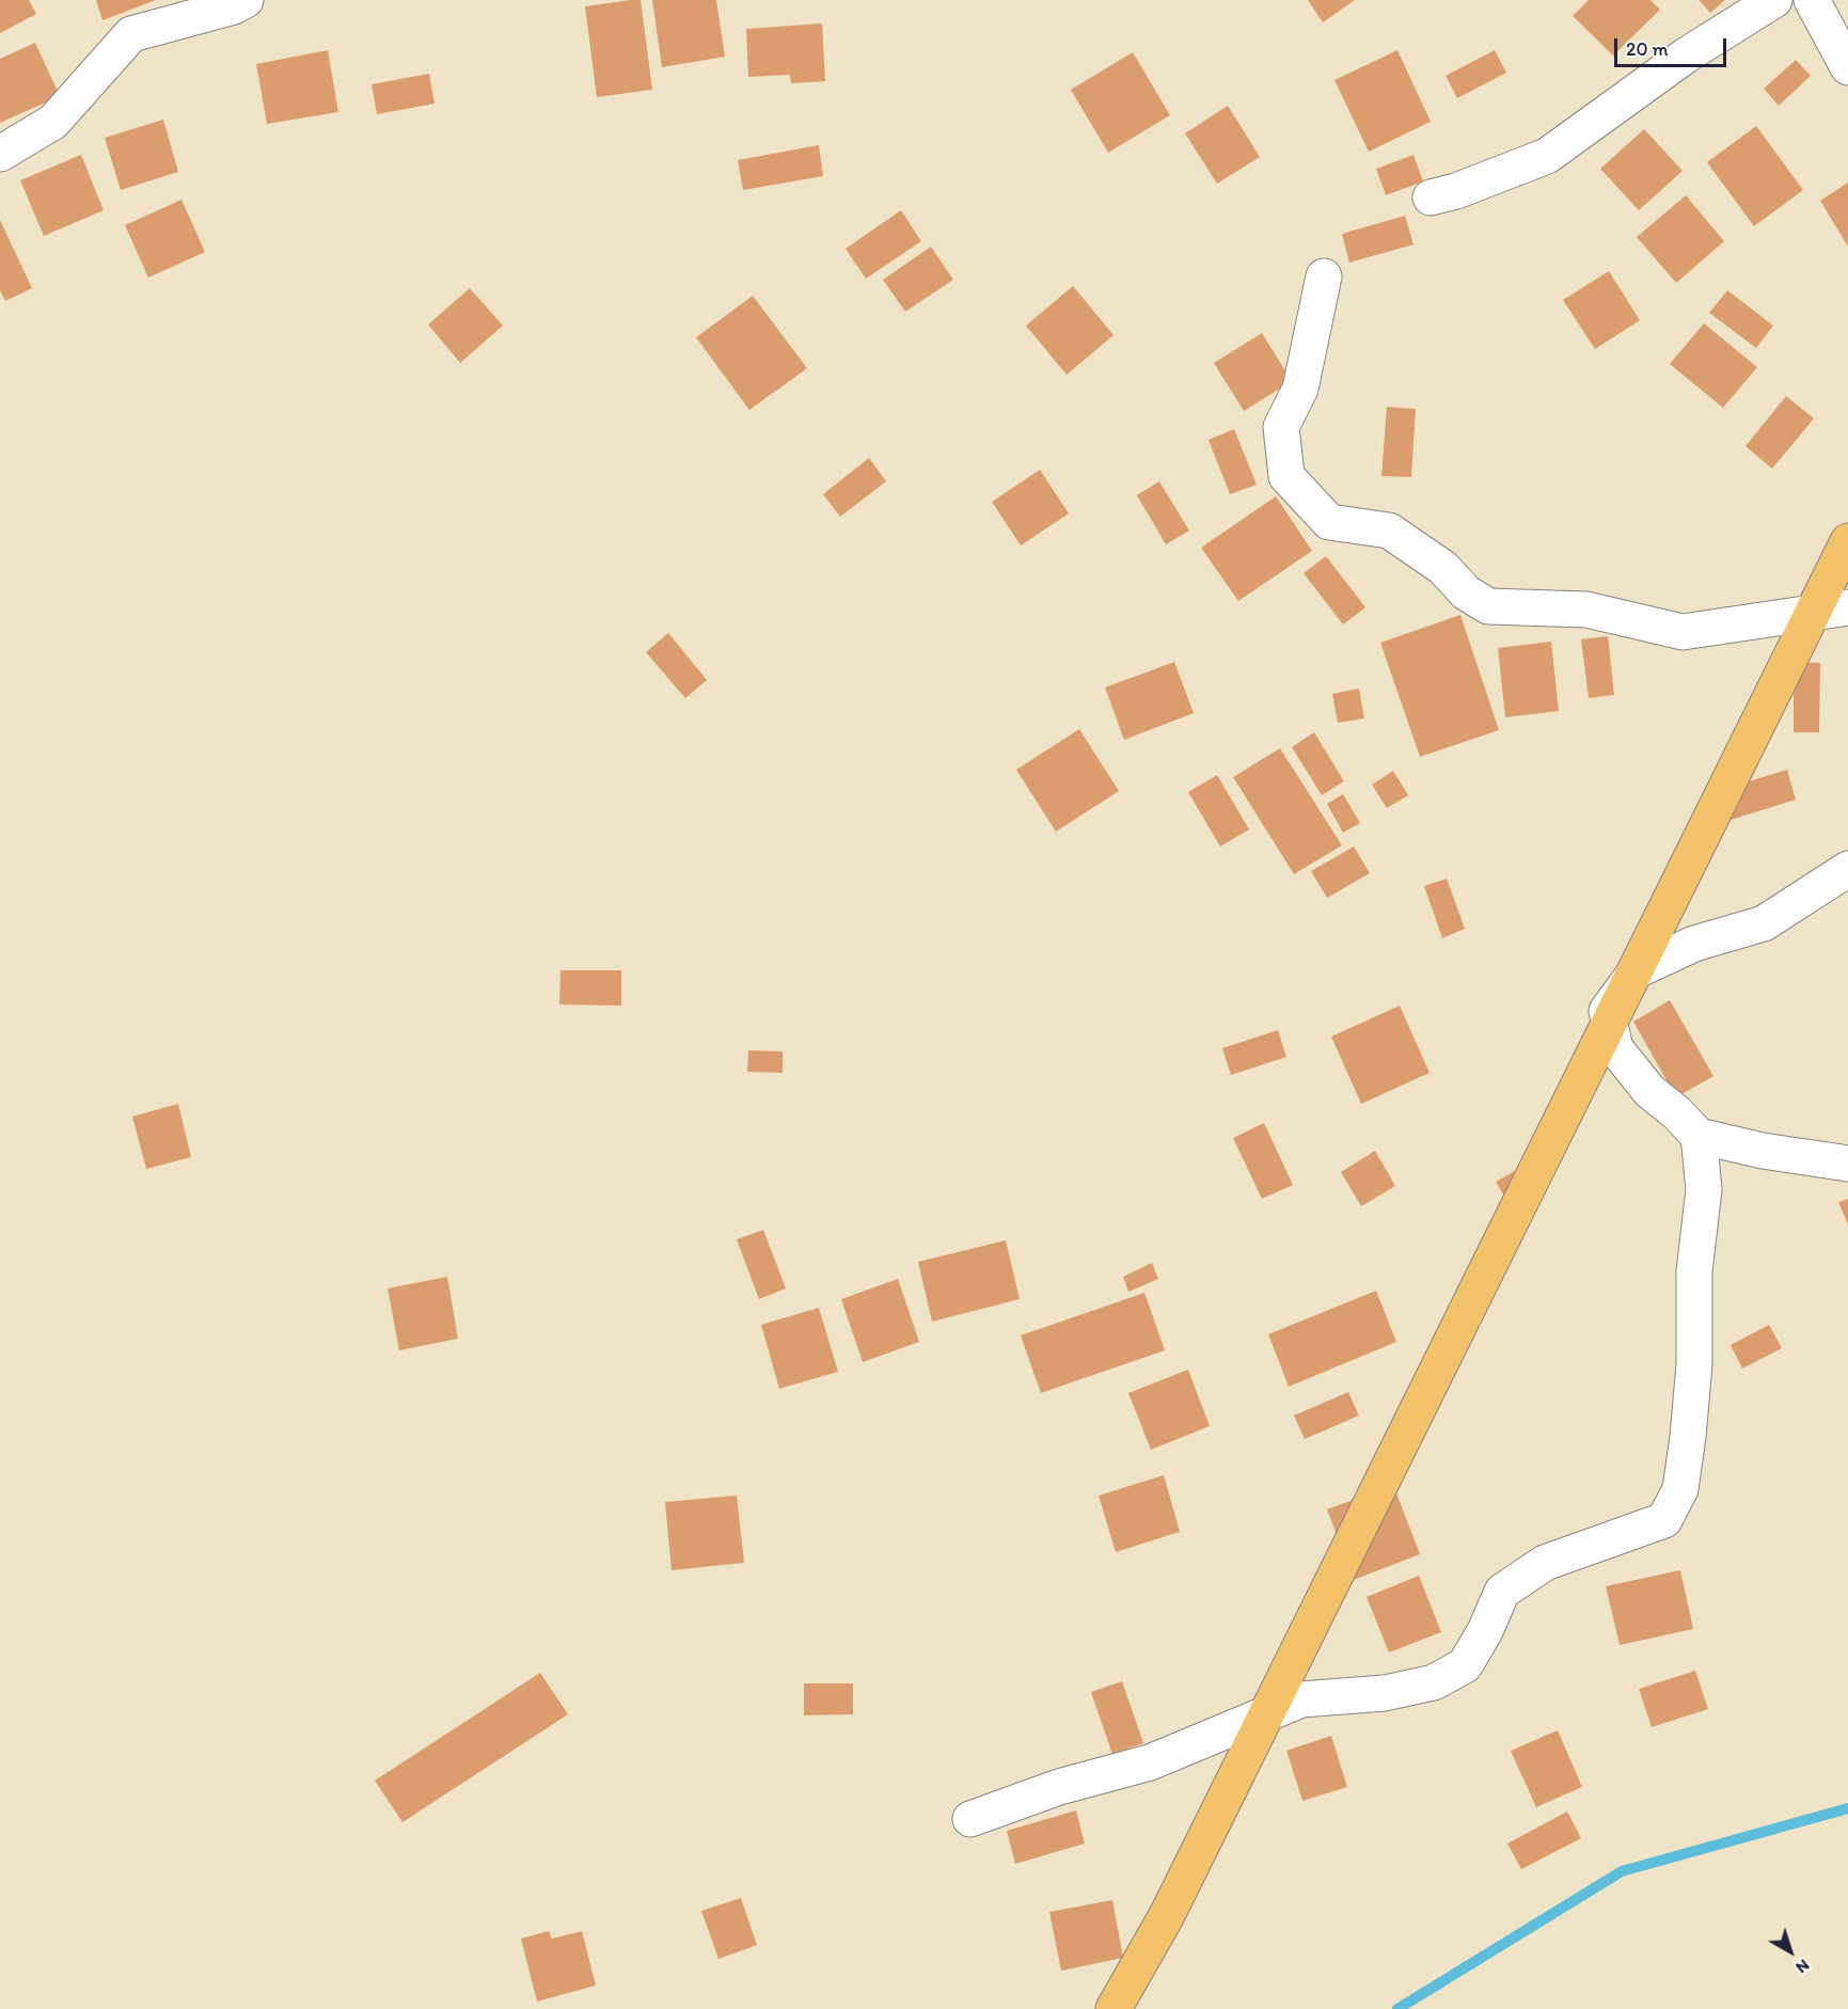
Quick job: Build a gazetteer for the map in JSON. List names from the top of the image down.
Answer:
{
  "scale_bar": "20 m",
  "north": "bottom right"
}
